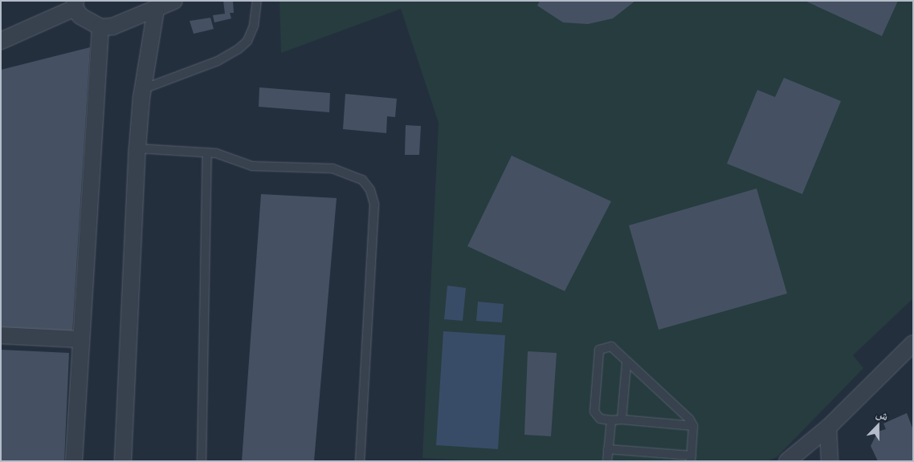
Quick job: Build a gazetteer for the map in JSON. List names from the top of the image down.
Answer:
{
  "north": "top"
}
